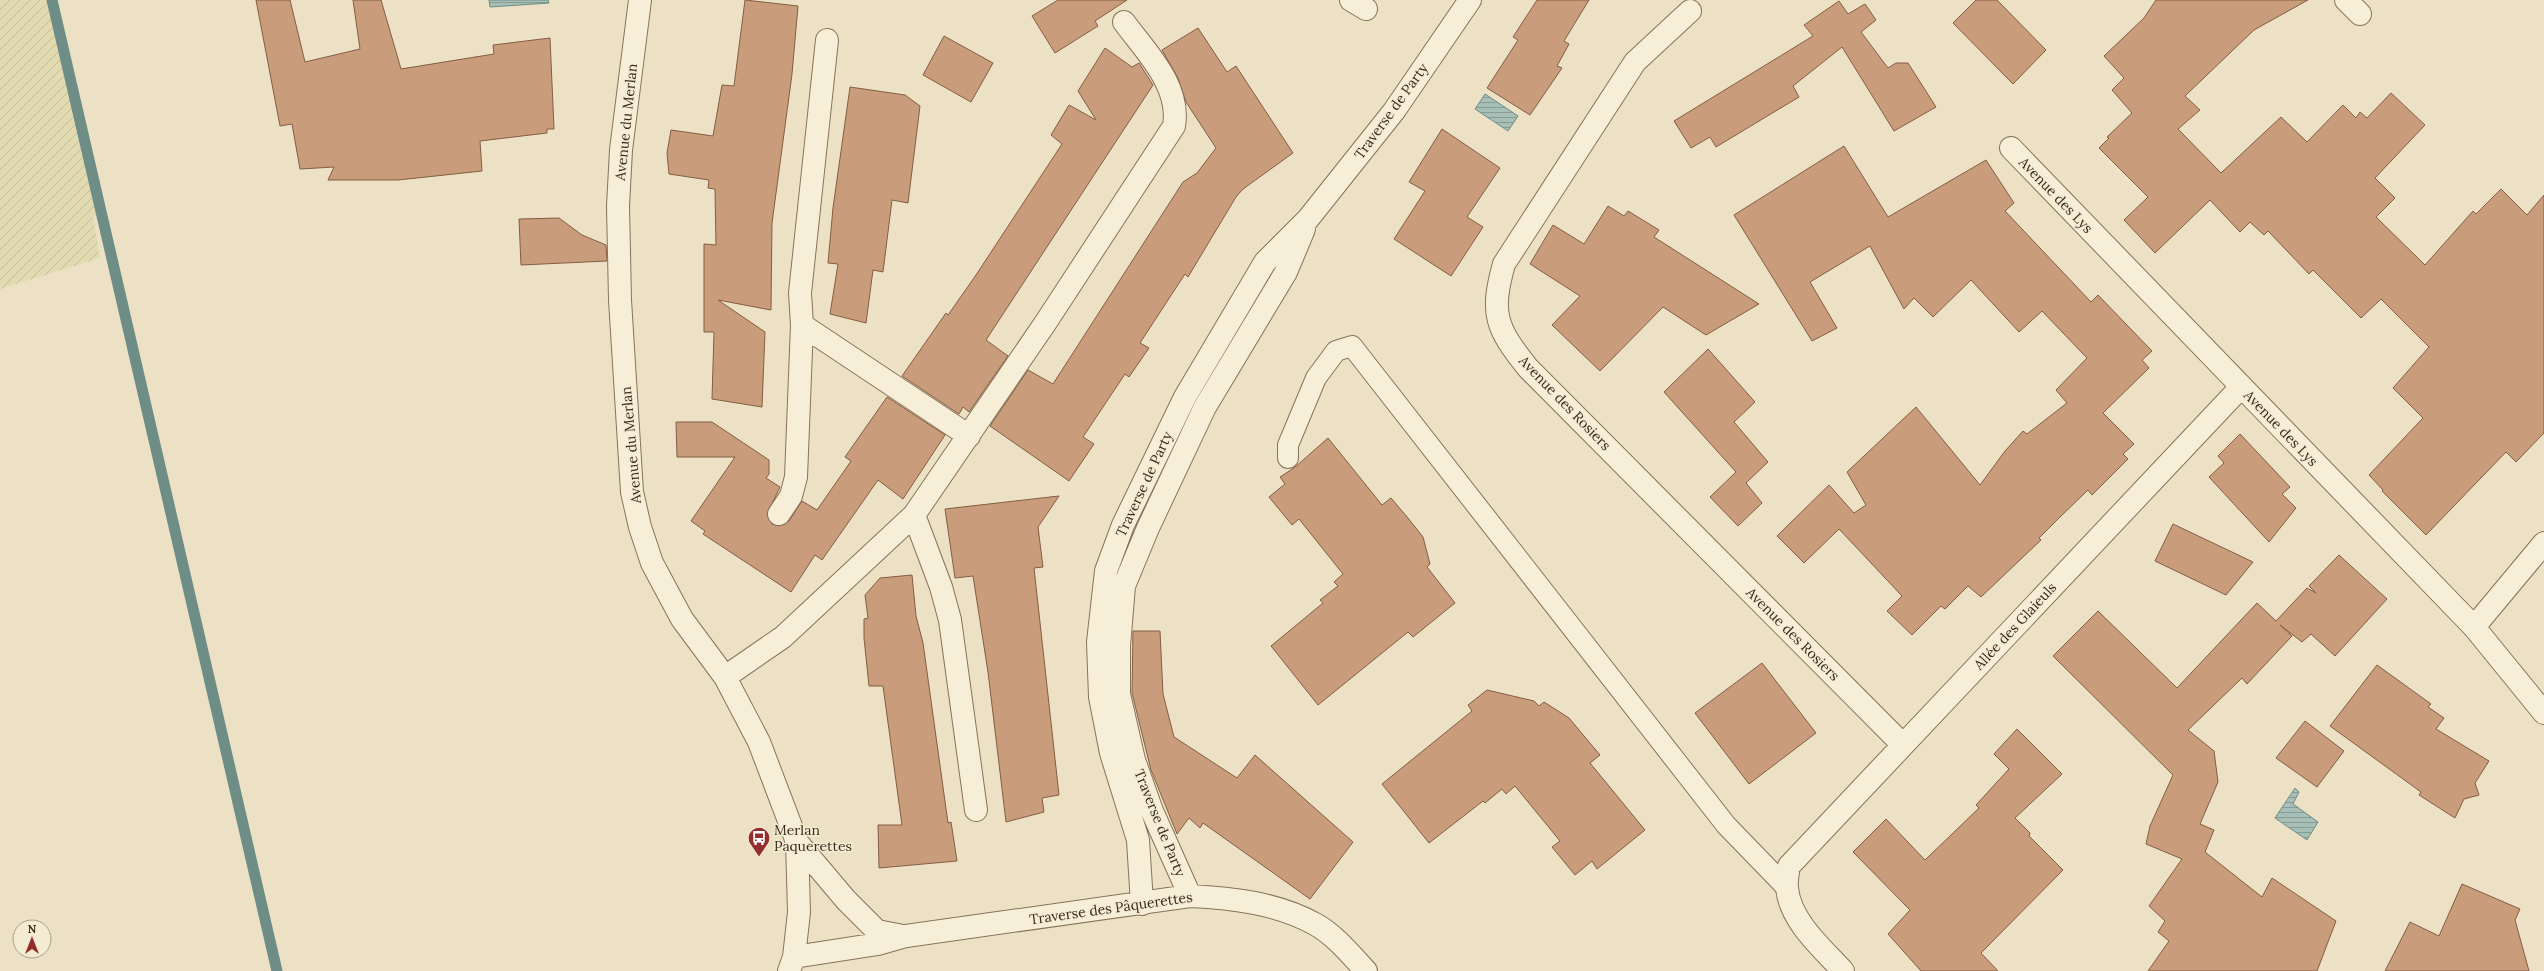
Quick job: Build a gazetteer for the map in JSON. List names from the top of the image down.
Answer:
{
  "streets": {
    "street": [
      "Traverse de Party",
      "Avenue du Merlan",
      "Avenue des Lys",
      "Avenue des Rosiers",
      "Allée des Glaieuls",
      "Traverse des Pâquerettes"
    ]
  },
  "crossings": [
    ["Traverse de Party", "Traverse des Pâquerettes"],
    ["Avenue des Lys", "Allée des Glaieuls"],
    ["Avenue des Rosiers", "Allée des Glaieuls"]
  ],
  "places": {
    "bus stop": ["Merlan Paquerettes"]
  },
  "north": "top"
}
